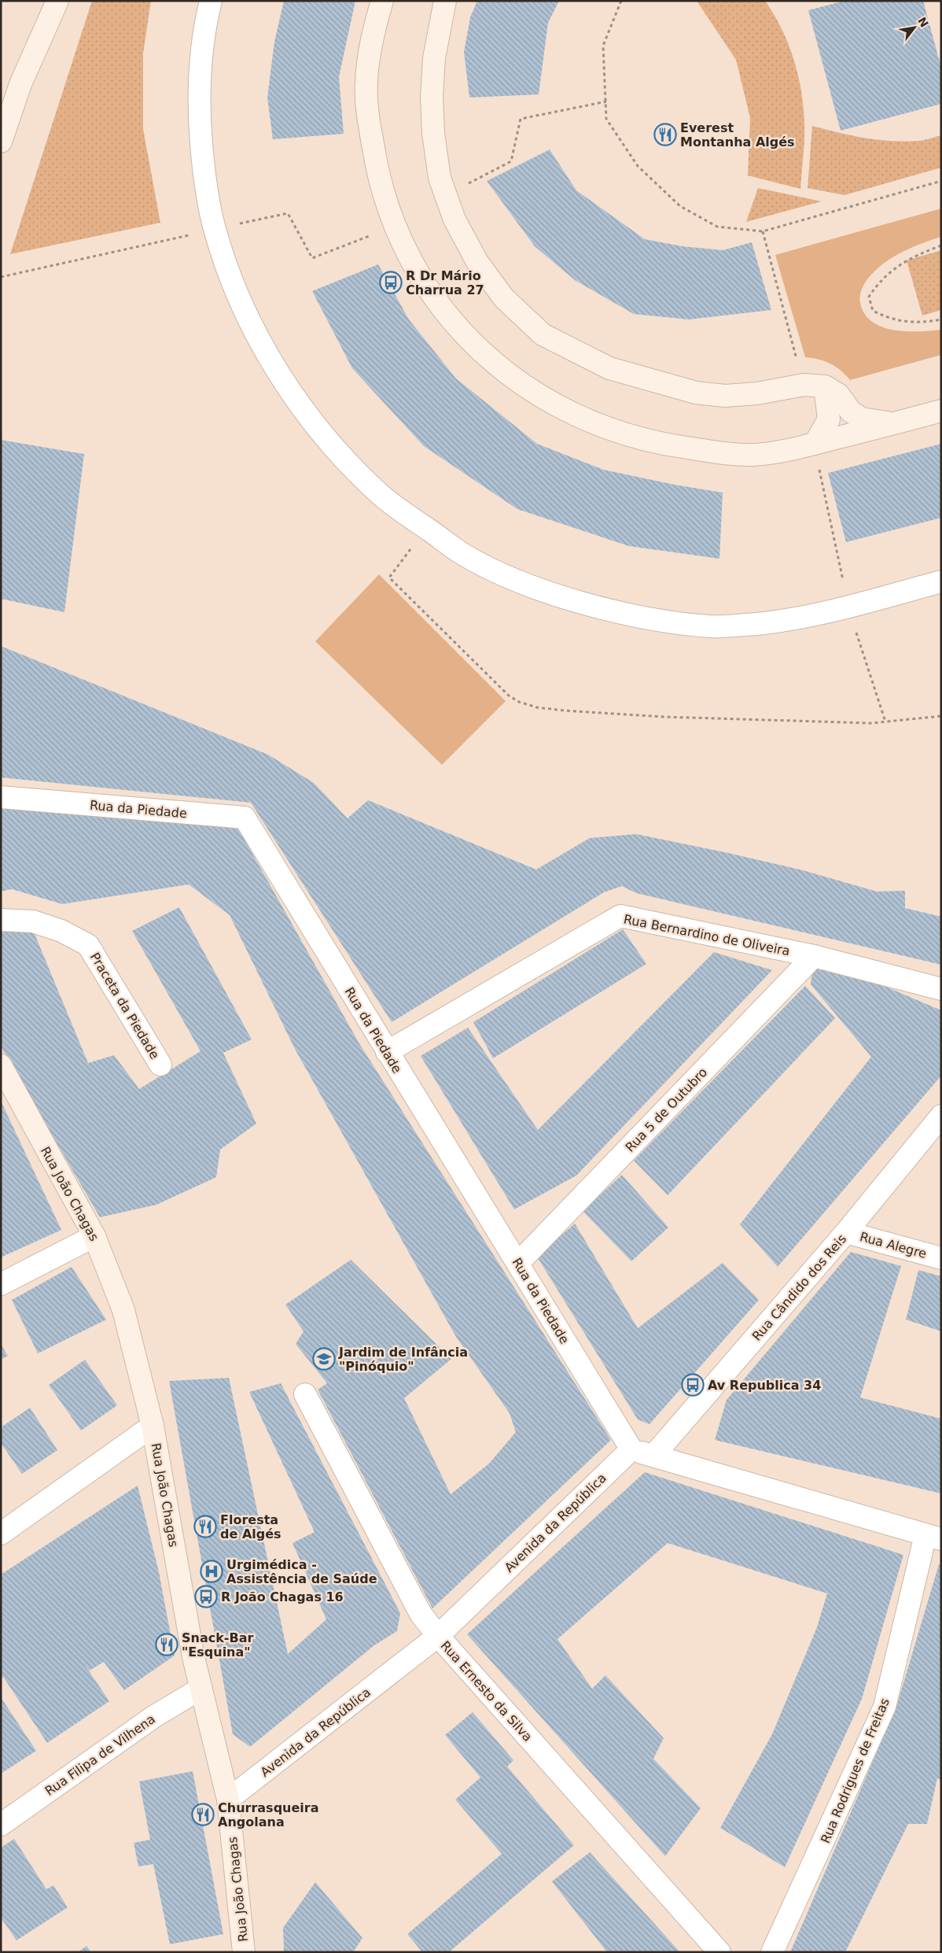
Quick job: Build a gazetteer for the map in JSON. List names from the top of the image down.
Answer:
{
  "streets": {
    "street": [
      "Rua da Piedade",
      "Rua Bernardino de Oliveira",
      "Praceta da Piedade",
      "Rua 5 de Outubro",
      "Rua João Chagas",
      "Rua Alegre",
      "Rua Cândido dos Reis",
      "Avenida da República",
      "Rua Ernesto da Silva",
      "Rua Filipa de Vilhena",
      "Rua Rodrigues de Freitas"
    ]
  },
  "crossings": [
    ["Rua da Piedade", "Rua Bernardino de Oliveira"],
    ["Rua da Piedade", "Rua 5 de Outubro"],
    ["Rua da Piedade", "Avenida da República"],
    ["Rua Bernardino de Oliveira", "Rua 5 de Outubro"],
    ["Rua João Chagas", "Avenida da República"],
    ["Rua João Chagas", "Rua Filipa de Vilhena"],
    ["Rua Alegre", "Rua Cândido dos Reis"],
    ["Avenida da República", "Rua Ernesto da Silva"]
  ],
  "places": {
    "restaurant": [
      "Everest Montanha Algés",
      "Floresta de Algés",
      "Snack-Bar \"Esquina\"",
      "Churrasqueira Angolana"
    ],
    "bus stop": ["R Dr Mário Charrua 27", "Av Republica 34", "R João Chagas 16"],
    "school or university": ["Jardim de Infância \"Pinóquio\""],
    "hospital": ["Urgimédica - Assistência de Saúde"]
  },
  "north": "top right"
}
